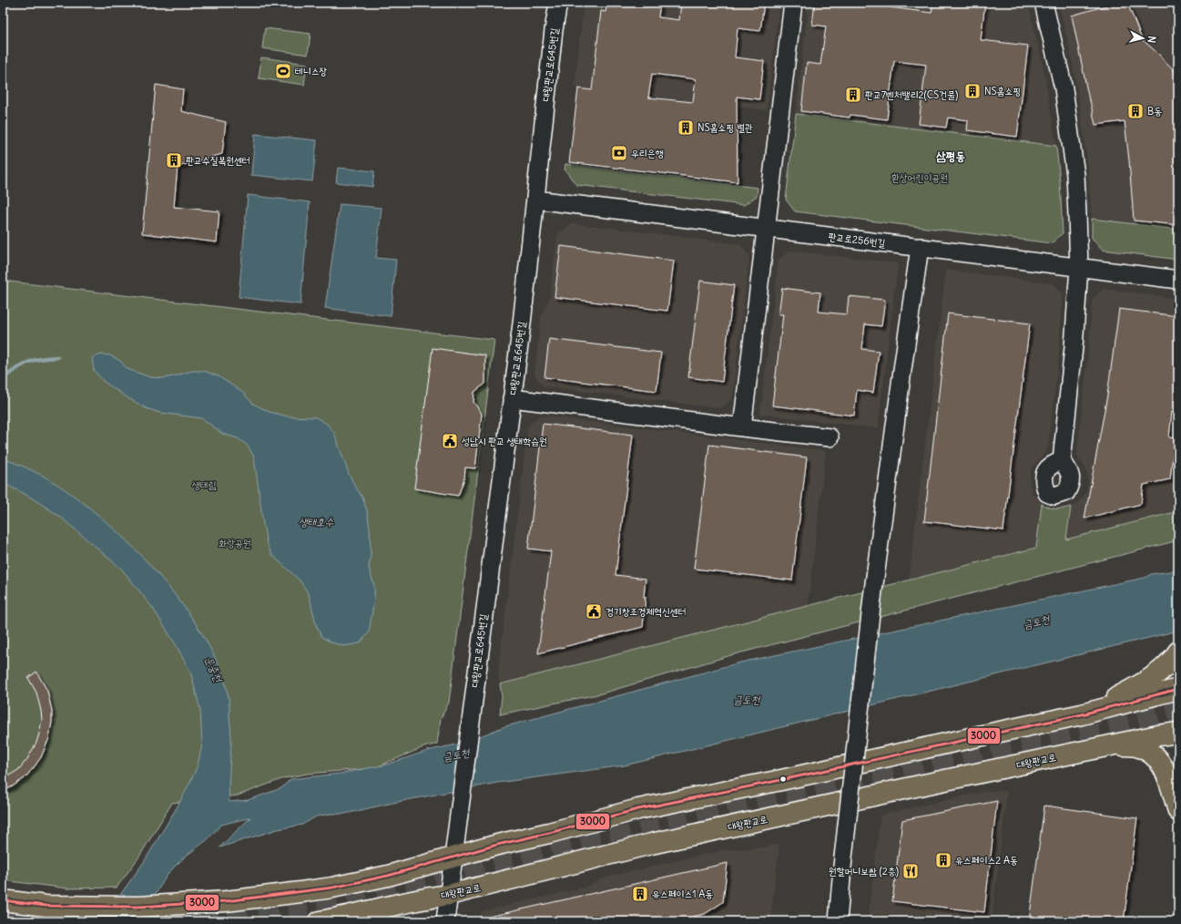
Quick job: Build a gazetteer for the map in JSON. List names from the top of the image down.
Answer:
{
  "streets": {
    "main road": ["대왕판교로"],
    "street": ["대왕판교로645번길", "판교로256번길"]
  },
  "crossings": [
    ["대왕판교로645번길", "판교로256번길"],
    ["대왕판교로645번길", "대왕판교로"]
  ],
  "districts": ["삼평동"],
  "water": ["생태호수", "금토천", "운중천"],
  "parks": ["환상어린이공원", "생태림", "화랑공원"],
  "places": {
    "sports": ["테니스장"],
    "building": [
      "NS홈쇼핑",
      "판교7벤처밸리2(CS건물)",
      "B동",
      "NS홈쇼핑 별관",
      "판교수질복원센터",
      "유스페이스2 A동",
      "유스페이스1 A동"
    ],
    "bank": ["우리은행"],
    "public building": ["성남시 판교 생태학습원", "경기창조경제혁신센터"],
    "restaurant": ["원할머니보쌈 (2층)"]
  },
  "lines": ["transit line 3000"],
  "north": "right"
}
